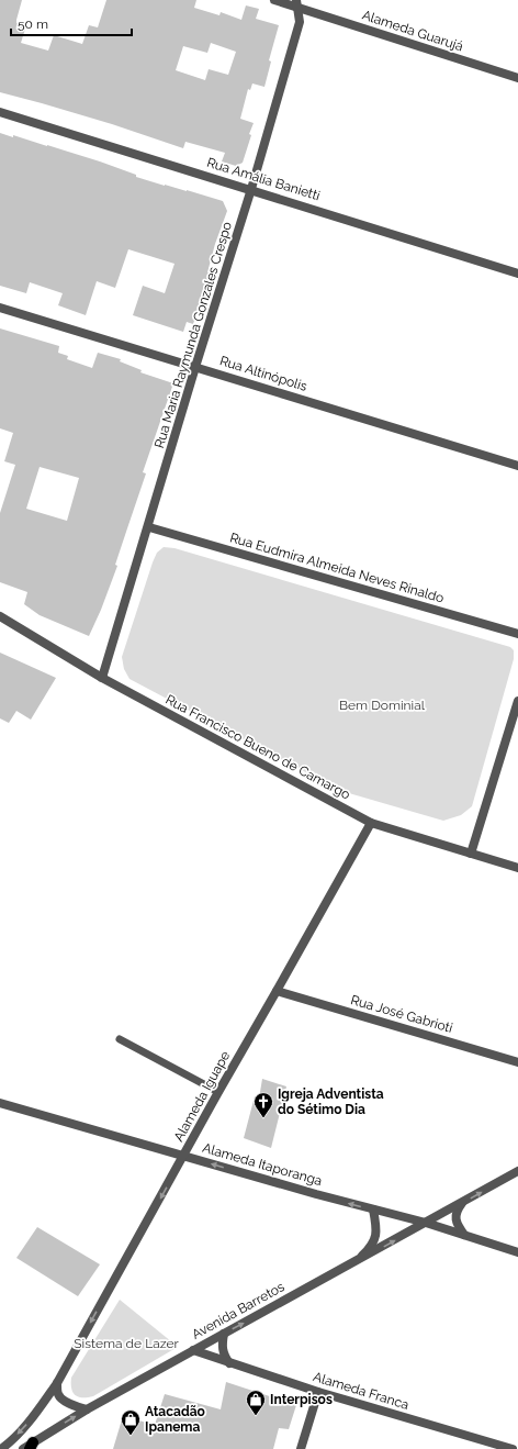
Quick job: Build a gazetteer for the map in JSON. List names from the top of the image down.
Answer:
{
  "streets": {
    "street": [
      "Alameda Guarujá",
      "Rua Amália Banietti",
      "Rua Maria Raymunda Gonzales Crespo",
      "Rua Altinópolis",
      "Rua Eudmira Almeida Neves Rinaldo",
      "Rua Francisco Bueno de Camargo",
      "Rua José Gabrioti",
      "Alameda Iguape",
      "Alameda Itaporanga",
      "Avenida Barretos",
      "Alameda Franca"
    ]
  },
  "crossings": [
    ["Alameda Guarujá", "Rua Maria Raymunda Gonzales Crespo"],
    ["Rua Amália Banietti", "Rua Maria Raymunda Gonzales Crespo"],
    ["Rua Maria Raymunda Gonzales Crespo", "Rua Altinópolis"],
    ["Rua Maria Raymunda Gonzales Crespo", "Rua Eudmira Almeida Neves Rinaldo"],
    ["Rua Maria Raymunda Gonzales Crespo", "Rua Francisco Bueno de Camargo"],
    ["Rua Francisco Bueno de Camargo", "Alameda Iguape"],
    ["Rua José Gabrioti", "Alameda Iguape"],
    ["Alameda Iguape", "Alameda Itaporanga"],
    ["Alameda Itaporanga", "Avenida Barretos"],
    ["Avenida Barretos", "Alameda Franca"]
  ],
  "one_way": ["Alameda Iguape", "Alameda Itaporanga", "Avenida Barretos"],
  "parks": ["Bem Dominial", "Sistema de Lazer"],
  "places": {
    "church": ["Igreja Adventista do Sétimo Dia"],
    "shop": ["Interpisos", "Atacadão Ipanema"]
  },
  "scale_bar": "50 m"
}
